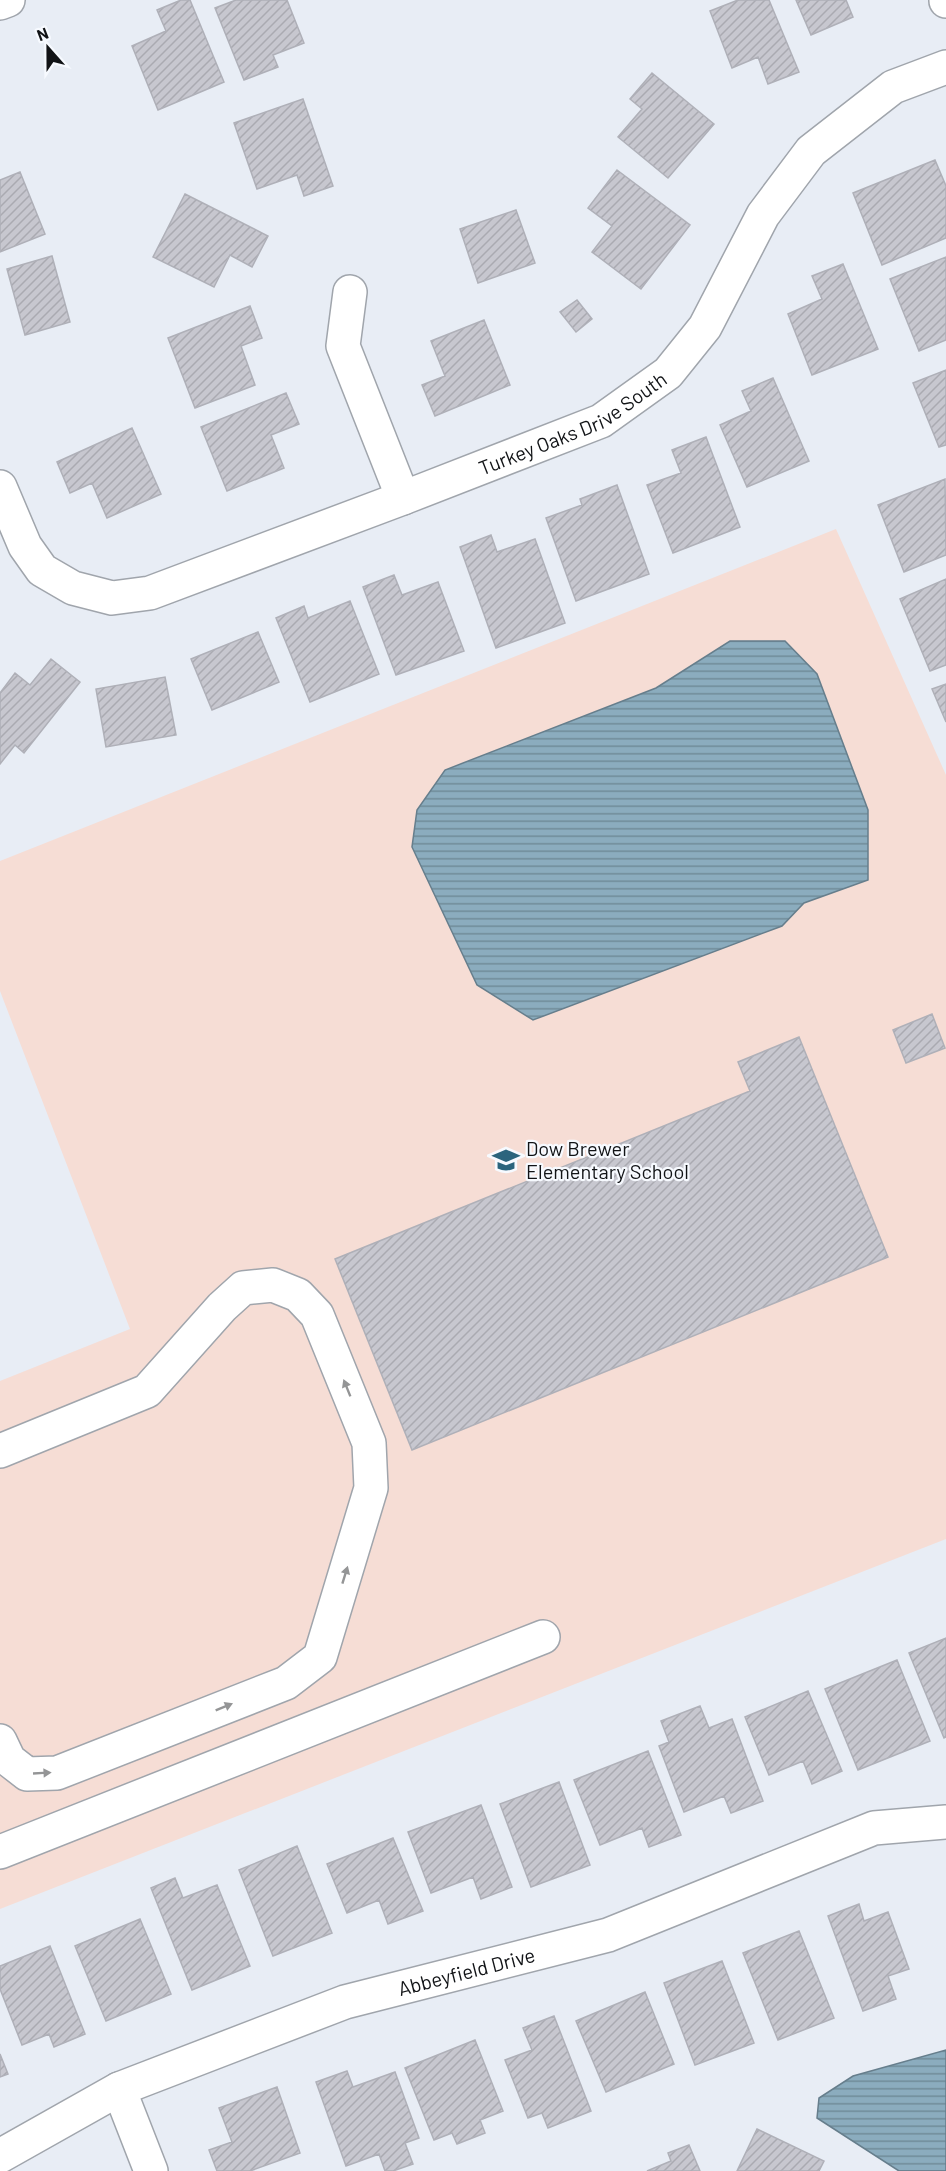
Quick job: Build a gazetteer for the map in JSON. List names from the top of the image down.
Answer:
{
  "streets": {
    "street": ["Turkey Oaks Drive South", "Abbeyfield Drive"]
  },
  "places": {
    "school or university": ["Dow Brewer Elementary School"]
  },
  "north": "top"
}
